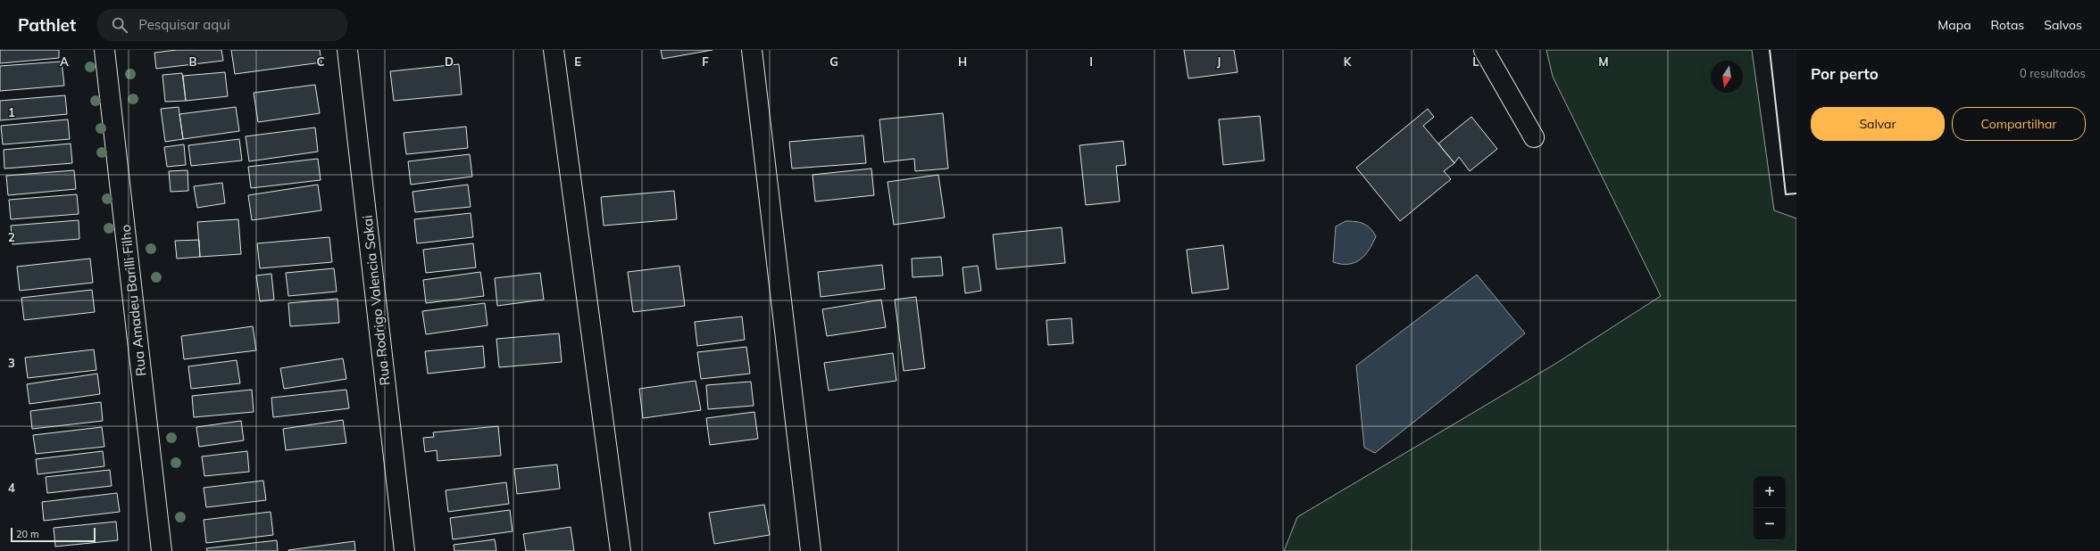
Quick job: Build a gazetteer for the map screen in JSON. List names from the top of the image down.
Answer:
{
  "streets": {
    "street": ["Rua Amadeu Barilli Filho", "Rua Rodrigo Valencia Sakai"]
  },
  "scale_bar": "20 m",
  "north": "bottom",
  "page": {
    "header": "Pathlet",
    "search": "Pesquisar aqui",
    "nav": ["Mapa", "Rotas", "Salvos"],
    "heading": ["Por perto", "0 resultados"],
    "buttons": ["Salvar", "Compartilhar"],
    "map_buttons": ["+", "−"],
    "scale": "20 m"
  },
  "grid": {
    "columns": [
      "A",
      "B",
      "C",
      "D",
      "E",
      "F",
      "G",
      "H",
      "I",
      "J",
      "K",
      "L",
      "M"
    ],
    "rows": [
      "1",
      "2",
      "3",
      "4"
    ]
  }
}
